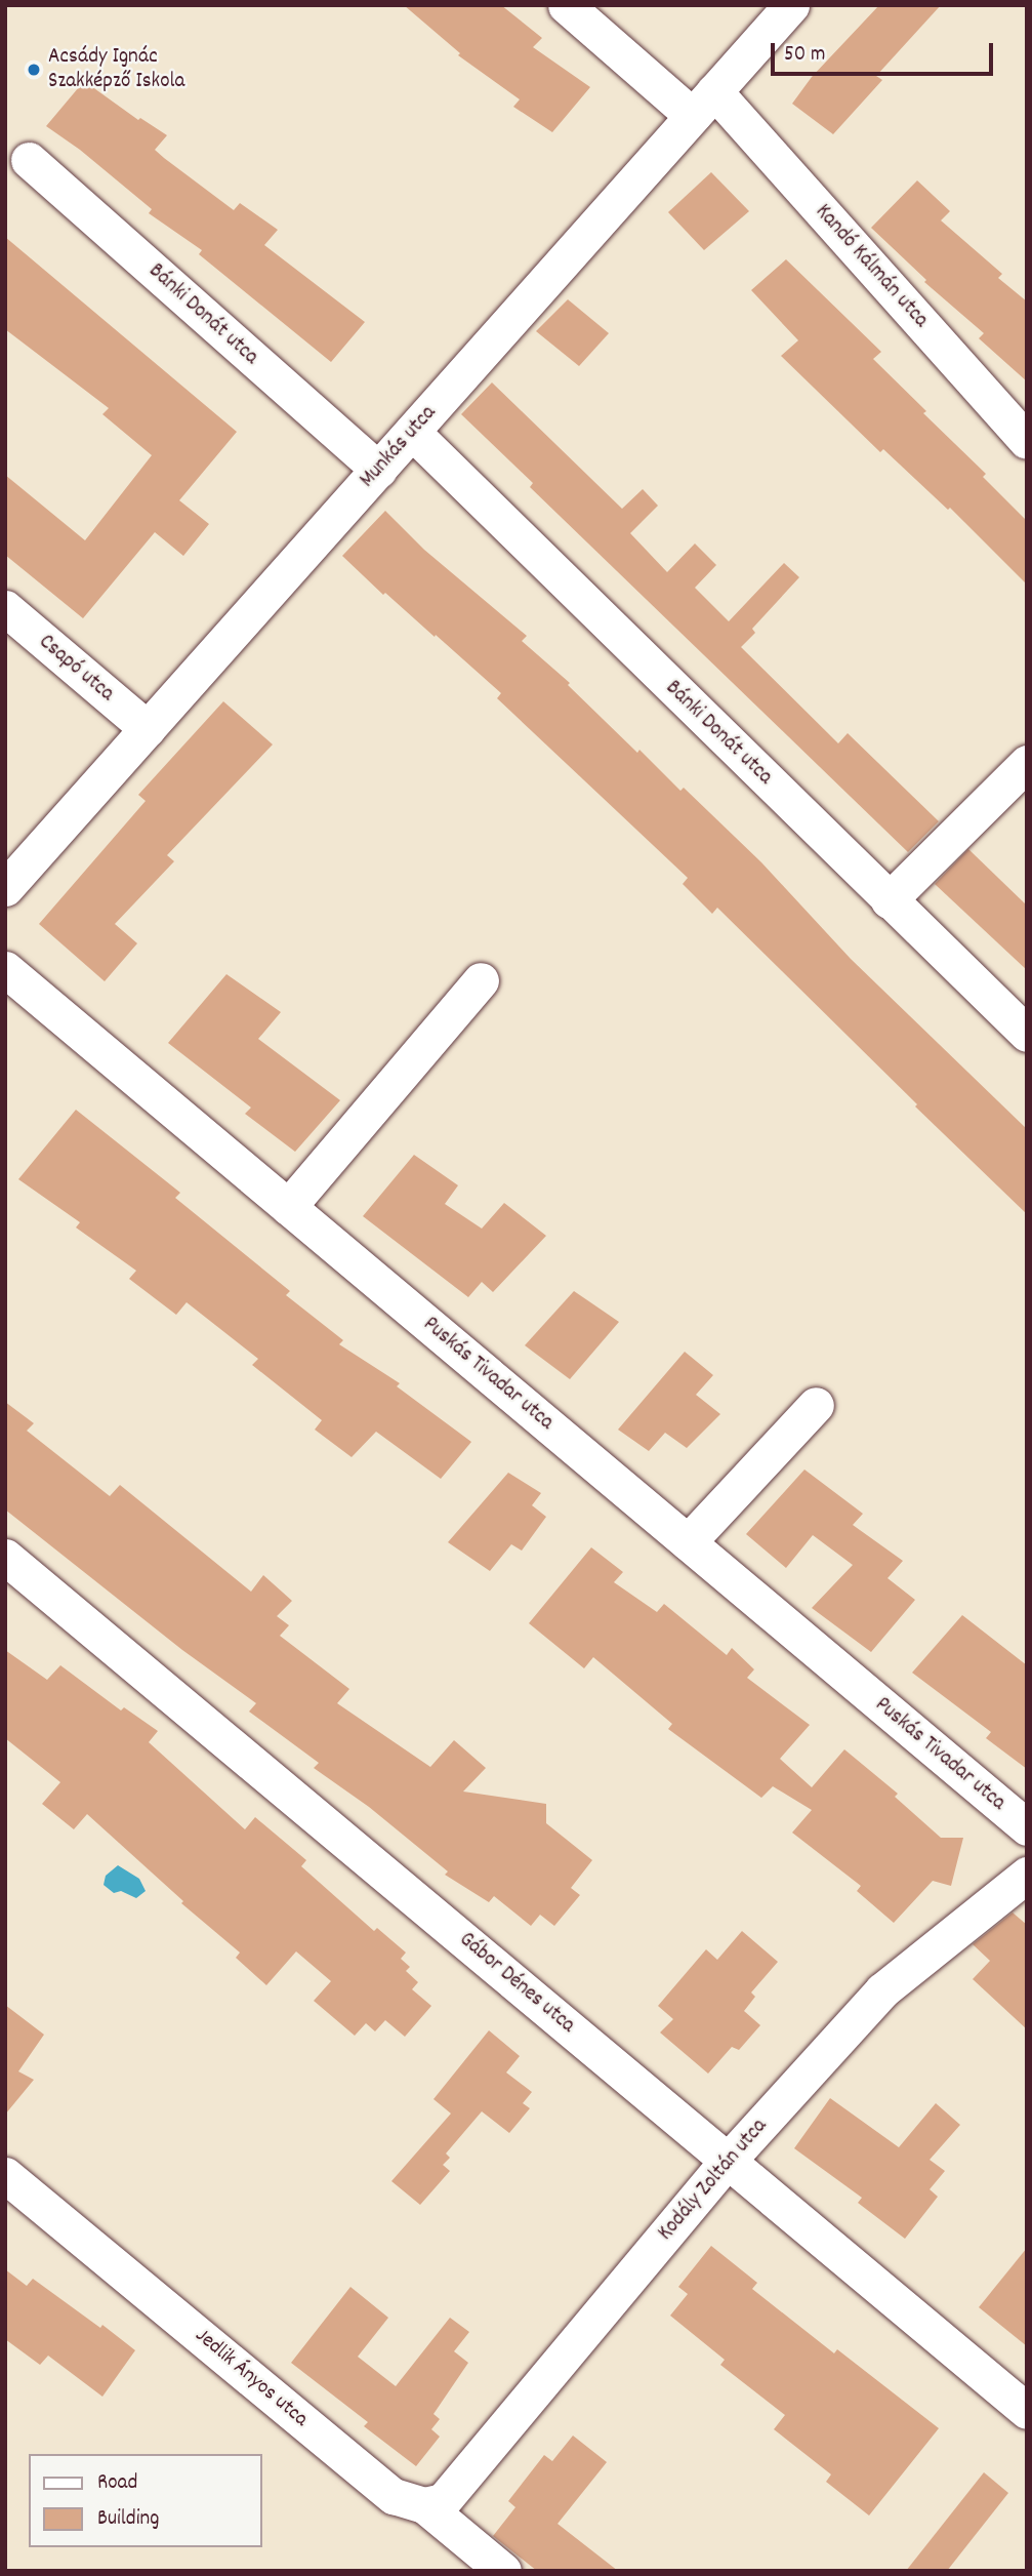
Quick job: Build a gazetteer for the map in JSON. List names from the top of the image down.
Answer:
{
  "streets": {
    "street": [
      "Kandó Kálmán utca",
      "Bánki Donát utca",
      "Munkás utca",
      "Csapó utca",
      "Puskás Tivadar utca",
      "Gábor Dénes utca",
      "Kodály Zoltán utca",
      "Jedlik Ányos utca"
    ]
  },
  "crossings": [
    ["Kandó Kálmán utca", "Munkás utca"],
    ["Bánki Donát utca", "Munkás utca"],
    ["Munkás utca", "Csapó utca"],
    ["Gábor Dénes utca", "Kodály Zoltán utca"],
    ["Kodály Zoltán utca", "Jedlik Ányos utca"]
  ],
  "places": ["Acsády Ignác Szakképző Iskola"],
  "legend": ["Road", "Building"],
  "scale_bar": "50 m"
}
